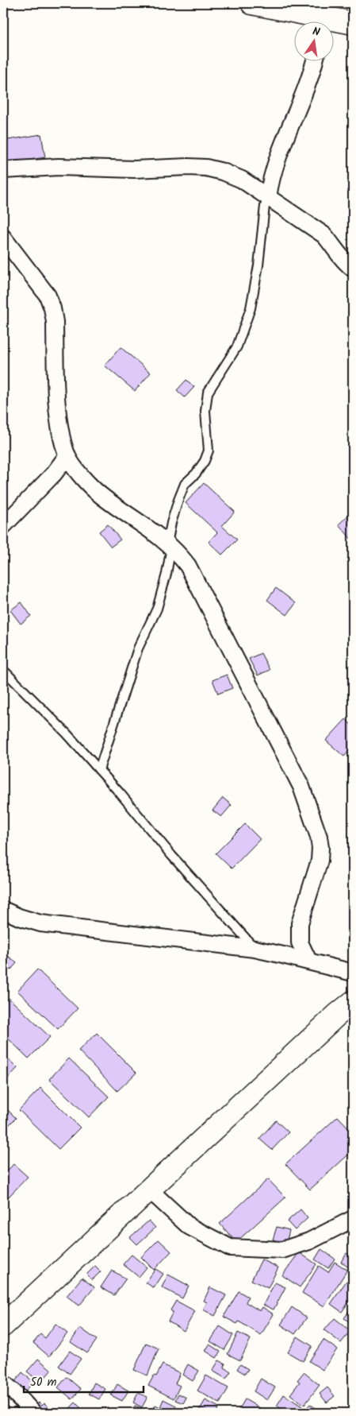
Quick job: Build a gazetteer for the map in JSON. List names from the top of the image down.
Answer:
{
  "scale_bar": "50 m",
  "north": "top"
}
